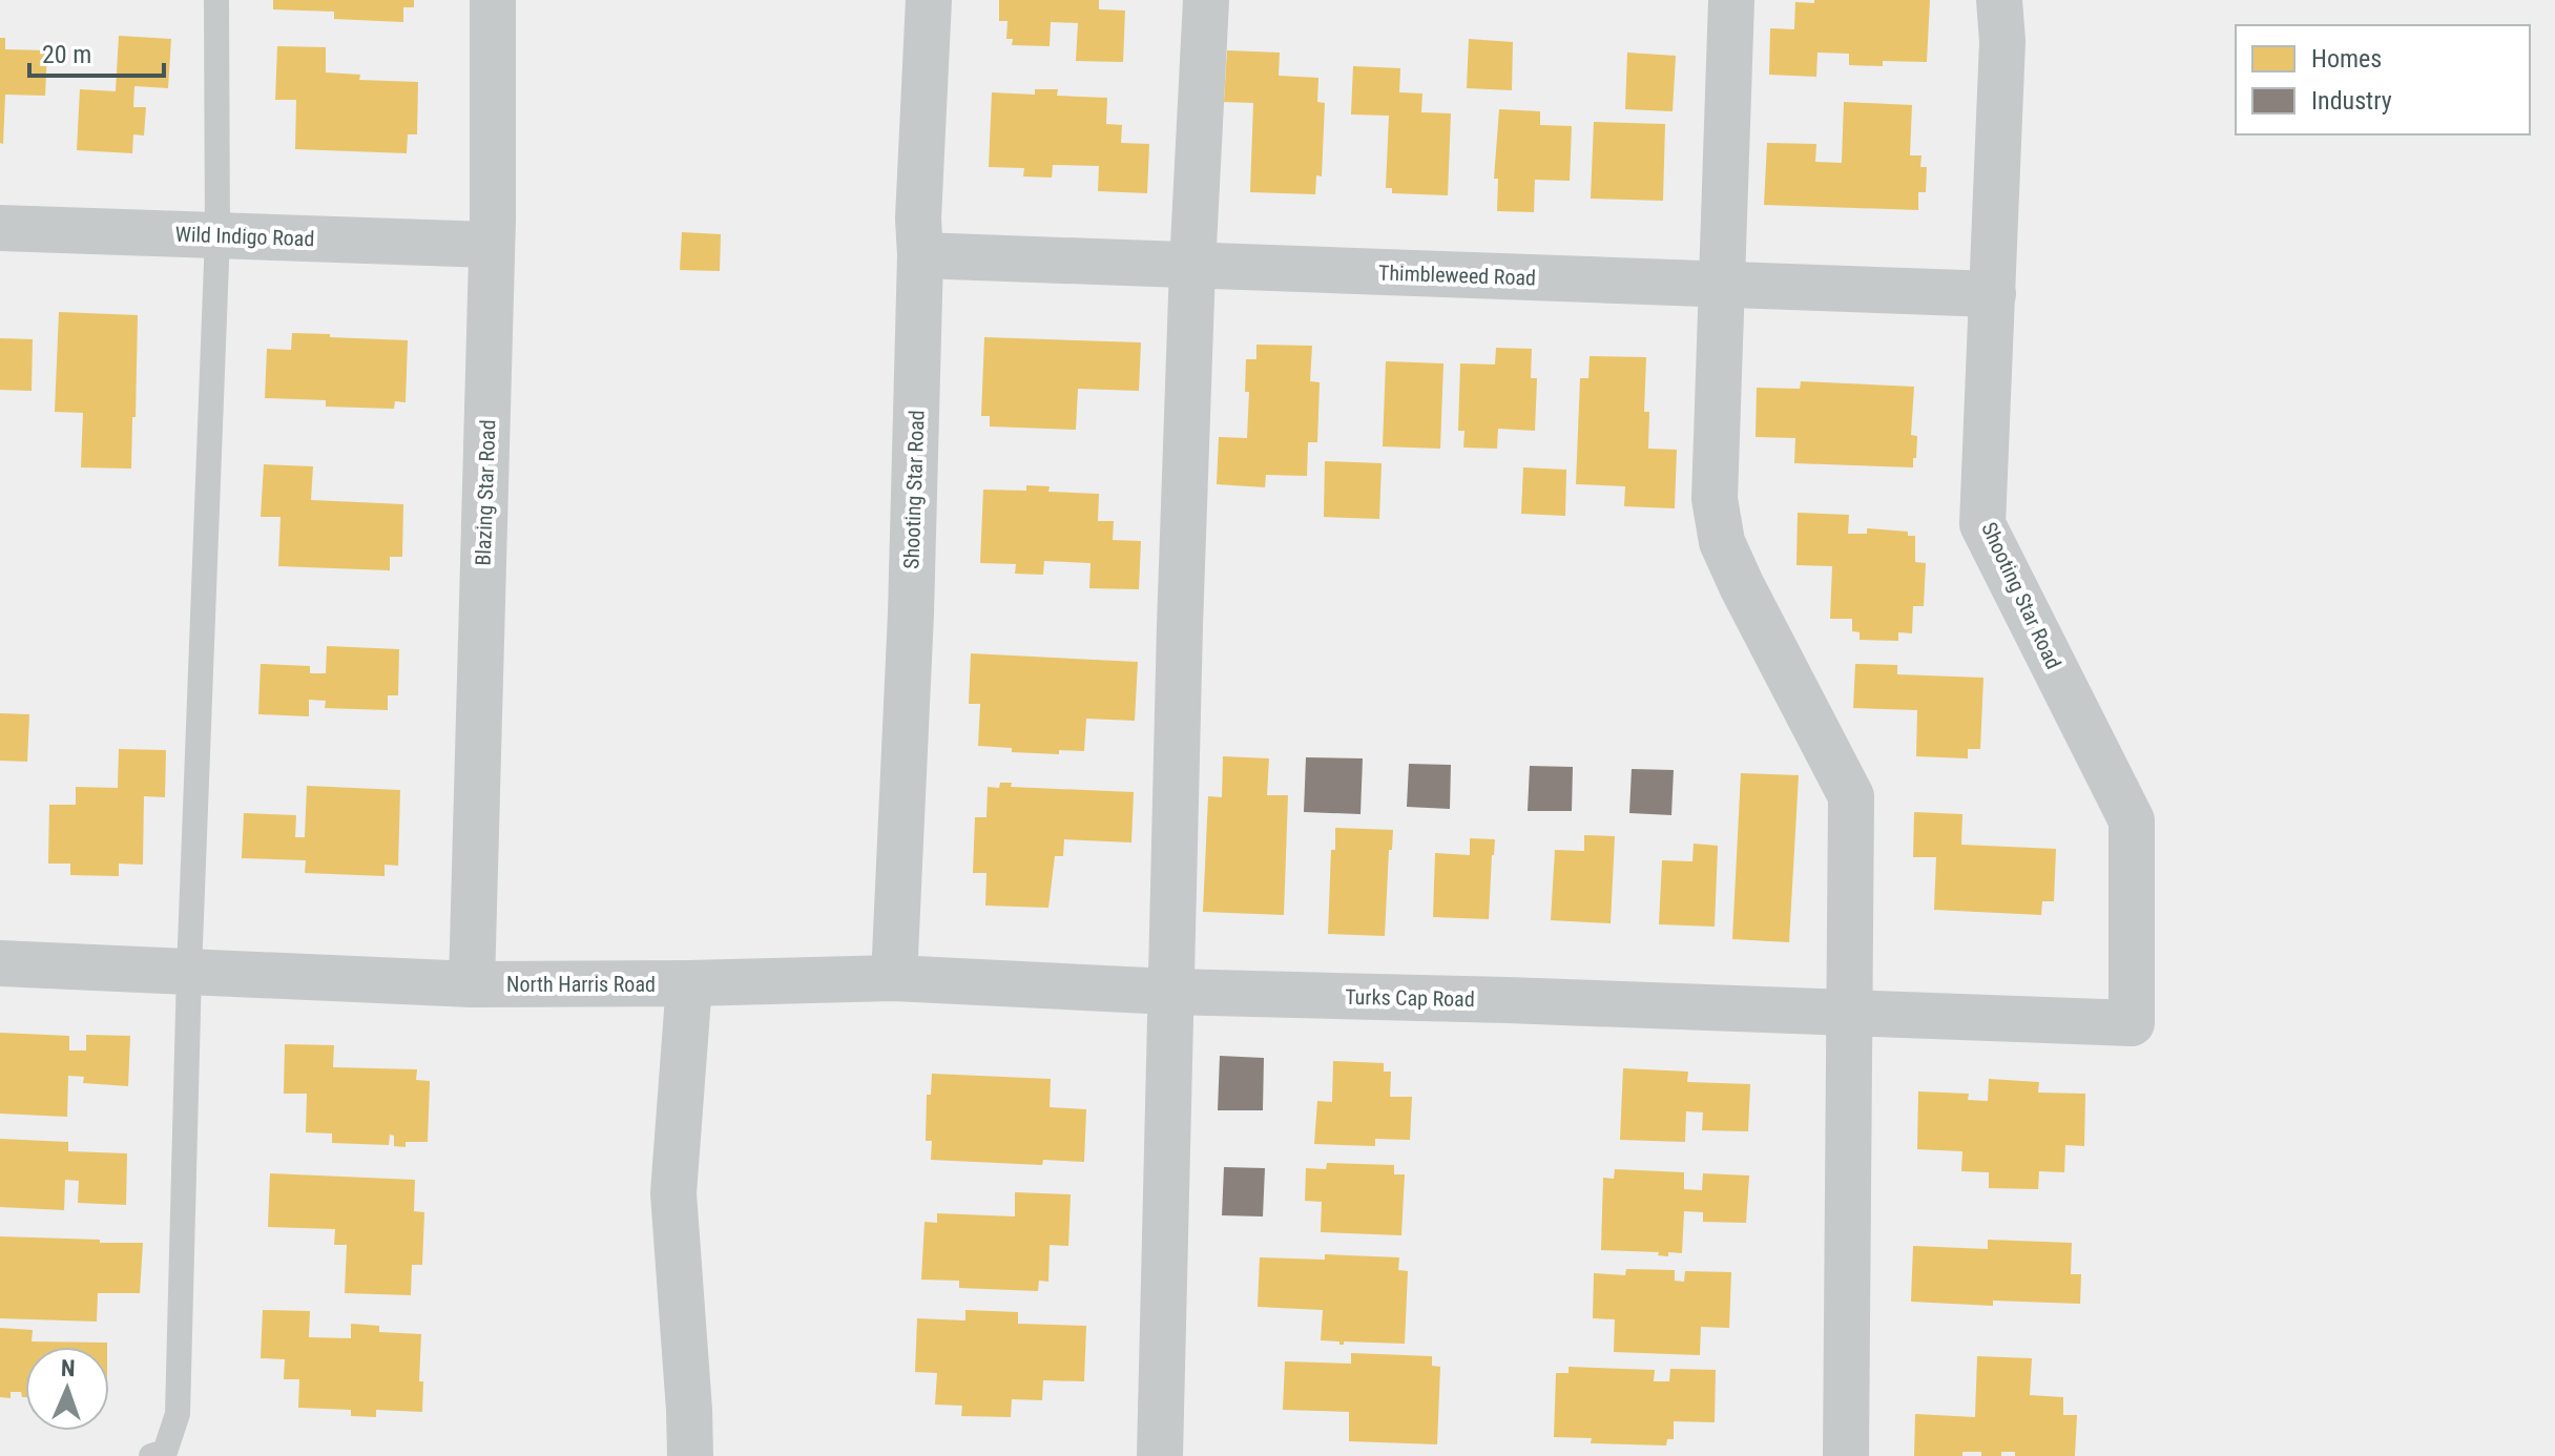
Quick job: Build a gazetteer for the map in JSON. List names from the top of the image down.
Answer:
{
  "streets": {
    "street": [
      "Wild Indigo Road",
      "Thimbleweed Road",
      "Shooting Star Road",
      "Blazing Star Road",
      "North Harris Road",
      "Turks Cap Road"
    ]
  },
  "crossings": [
    ["Wild Indigo Road", "Blazing Star Road"],
    ["Thimbleweed Road", "Shooting Star Road"],
    ["Shooting Star Road", "Turks Cap Road"],
    ["Blazing Star Road", "North Harris Road"],
    ["North Harris Road", "Turks Cap Road"]
  ],
  "legend": ["Homes", "Industry"],
  "scale_bar": "20 m",
  "north": "top"
}
